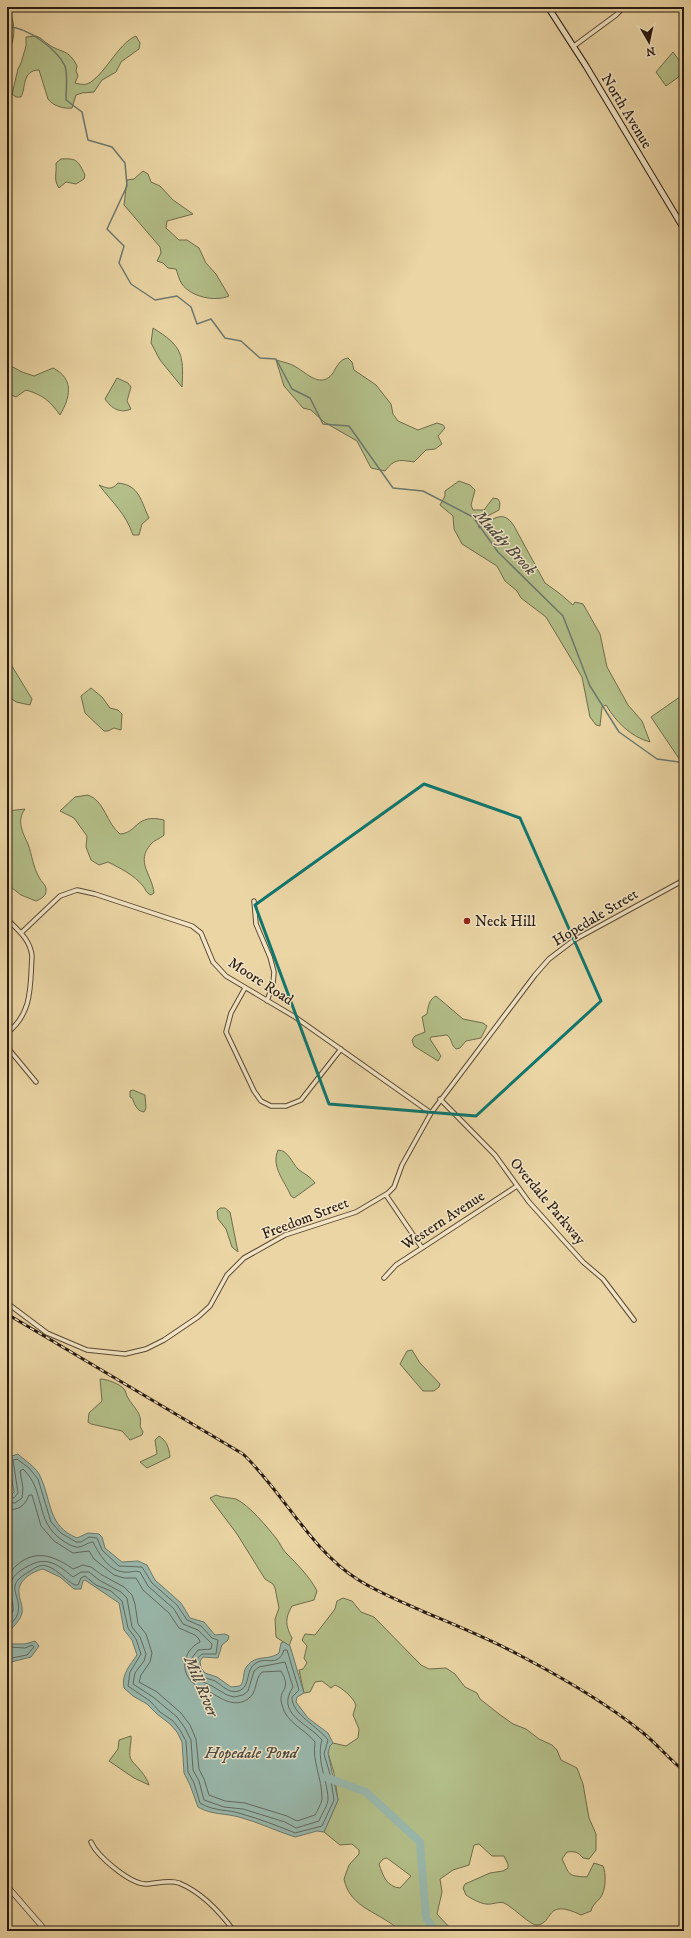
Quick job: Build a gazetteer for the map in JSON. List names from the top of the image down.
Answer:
{
  "streets": {
    "main road": ["North Avenue"],
    "street": [
      "Hopedale Street",
      "Moore Road",
      "Overdale Parkway",
      "Freedom Street",
      "Western Avenue"
    ]
  },
  "crossings": [
    ["Hopedale Street", "Freedom Street"],
    ["Moore Road", "Freedom Street"],
    ["Overdale Parkway", "Freedom Street"],
    ["Overdale Parkway", "Western Avenue"]
  ],
  "water": ["Muddy Brook", "Mill River", "Hopedale Pond"],
  "places": ["Neck Hill"],
  "north": "bottom"
}
